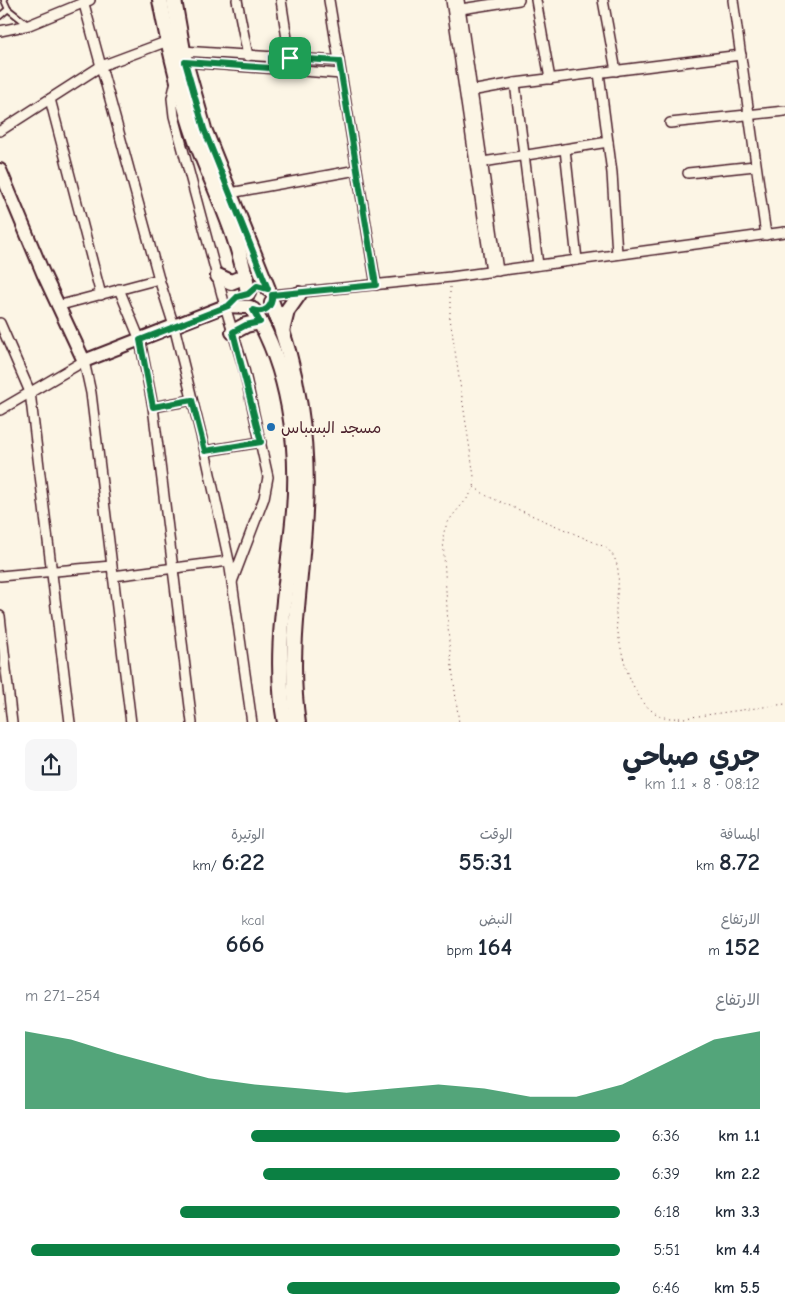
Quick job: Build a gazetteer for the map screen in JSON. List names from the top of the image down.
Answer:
{
  "places": ["مسجد البسباس"],
  "page": {
    "heading": ["جري صباحي", "08:12 · 8 × 1.1 km"],
    "stats": [
      ["المسافة", "8.72 km"],
      ["الوقت", "55:31"],
      ["الوتيرة", "6:22 /km"],
      ["الارتفاع", "152 m"],
      ["النبض", "164 bpm"],
      ["kcal", "666"]
    ],
    "chart": ["الارتفاع", "254–271 m"],
    "list": [
      {
        "name": "1.1 km",
        "note": "6:36"
      },
      {
        "name": "2.2 km",
        "note": "6:39"
      },
      {
        "name": "3.3 km",
        "note": "6:18"
      },
      {
        "name": "4.4 km",
        "note": "5:51"
      },
      {
        "name": "5.5 km",
        "note": "6:46"
      }
    ]
  }
}
